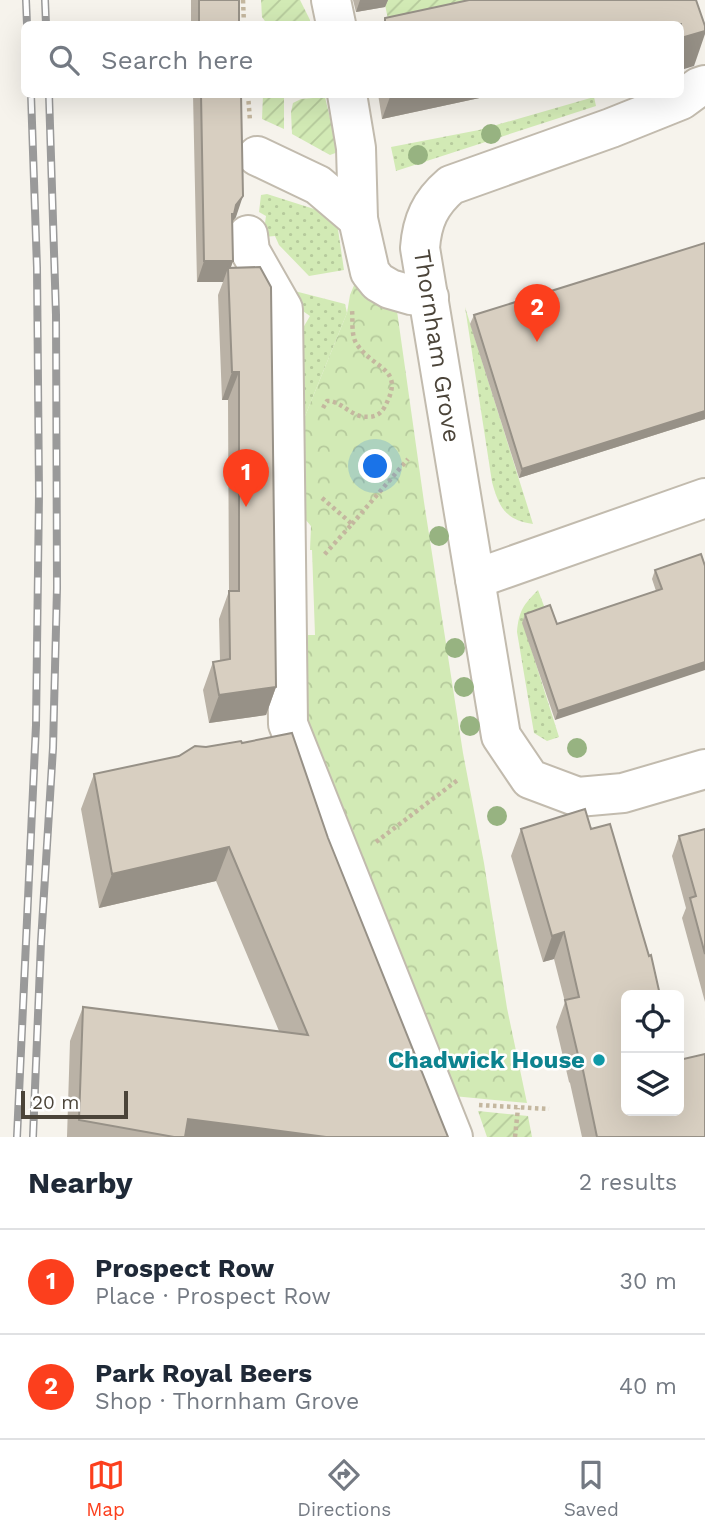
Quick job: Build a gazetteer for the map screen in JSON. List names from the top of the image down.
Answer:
{
  "streets": {
    "street": ["Thornham Grove"]
  },
  "places": ["Chadwick House"],
  "scale_bar": "20 m",
  "page": {
    "search": "Search here",
    "pins": ["2", "1"],
    "scale": "20 m",
    "heading": ["Nearby", "2 results"],
    "list": [
      {
        "mark": "1",
        "name": "Prospect Row",
        "note": "Place · Prospect Row",
        "value": "30 m"
      },
      {
        "mark": "2",
        "name": "Park Royal Beers",
        "note": "Shop · Thornham Grove",
        "value": "40 m"
      }
    ],
    "nav": ["Map", "Directions", "Saved"]
  }
}
